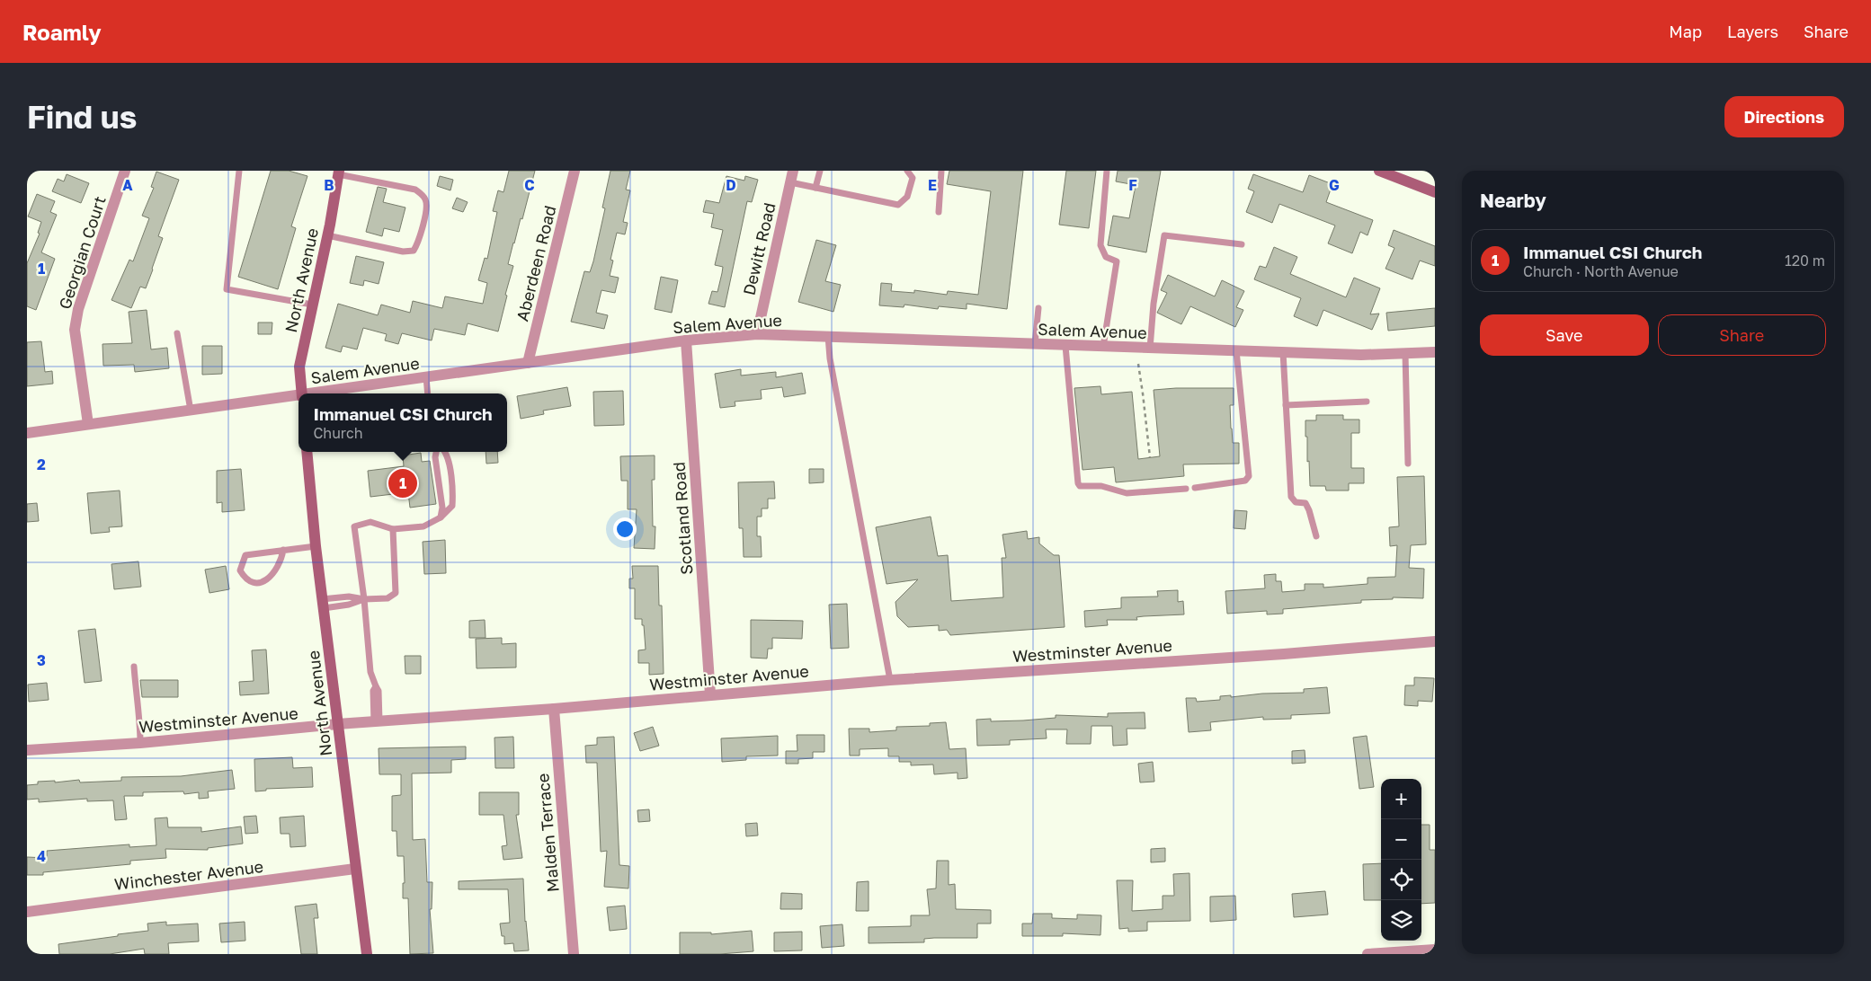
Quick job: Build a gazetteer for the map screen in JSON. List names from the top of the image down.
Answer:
{
  "streets": {
    "main road": ["North Avenue"],
    "street": [
      "Dewitt Road",
      "Georgian Court",
      "Aberdeen Road",
      "Salem Avenue",
      "Scotland Road",
      "Westminster Avenue",
      "Malden Terrace",
      "Winchester Avenue"
    ]
  },
  "crossings": [
    ["Dewitt Road", "Salem Avenue"],
    ["Georgian Court", "Salem Avenue"],
    ["Aberdeen Road", "Salem Avenue"],
    ["North Avenue", "Westminster Avenue"],
    ["North Avenue", "Winchester Avenue"],
    ["Salem Avenue", "Scotland Road"],
    ["Scotland Road", "Westminster Avenue"],
    ["Westminster Avenue", "Malden Terrace"]
  ],
  "page": {
    "header": "Roamly",
    "nav": ["Map", "Layers", "Share"],
    "buttons": [
      "Directions",
      ["Save", "Share"]
    ],
    "title": "Find us",
    "heading": "Nearby",
    "list": [
      {
        "mark": "1",
        "name": "Immanuel CSI Church",
        "note": "Church · North Avenue",
        "value": "120 m"
      }
    ],
    "popup": ["Immanuel CSI Church", "Church"],
    "pins": "1",
    "map_buttons": ["+", "−"]
  },
  "grid": {
    "columns": [
      "A",
      "B",
      "C",
      "D",
      "E",
      "F",
      "G"
    ],
    "rows": [
      "1",
      "2",
      "3",
      "4"
    ]
  }
}
